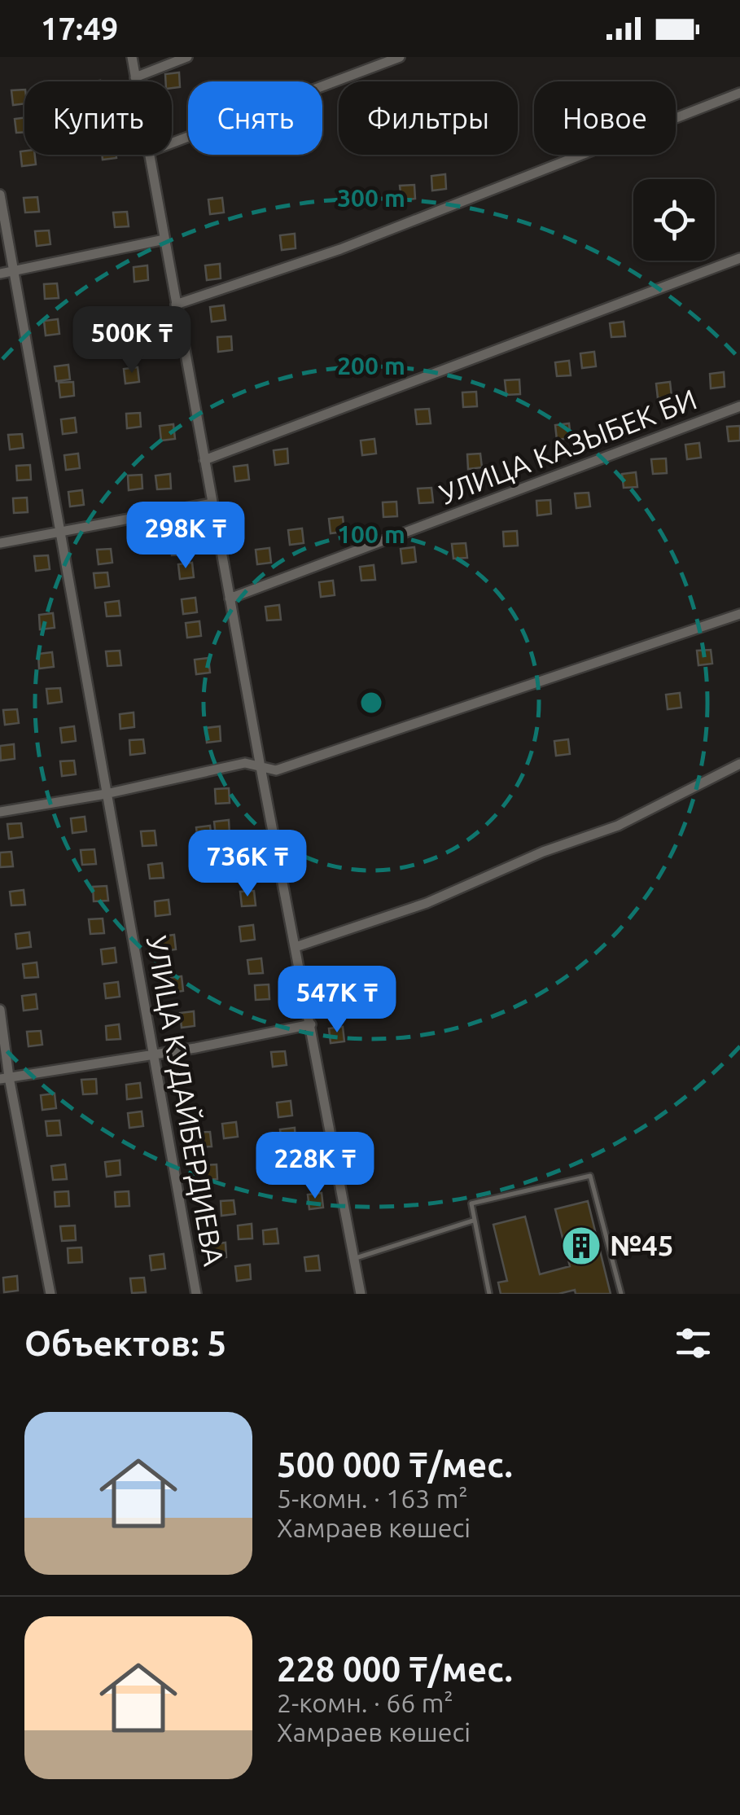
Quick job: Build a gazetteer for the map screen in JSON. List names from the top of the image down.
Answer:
{
  "streets": {
    "street": ["УЛИЦА КАЗЫБЕК БИ", "УЛИЦА КУДАЙБЕРДИЕВА"]
  },
  "places": {
    "building": ["№45"]
  },
  "page": {
    "status": "17:49",
    "chip": [
      "Купить",
      "Снять",
      "Фильтры",
      "Новое"
    ],
    "price": [
      "500K ₸",
      "298K ₸",
      "736K ₸",
      "547K ₸",
      "228K ₸"
    ],
    "heading": "Объектов: 5",
    "list": [
      {
        "name": "500 000 ₸/мес.",
        "note": "5-комн. · 163 m² · Хамраев көшесі"
      },
      {
        "name": "228 000 ₸/мес.",
        "note": "2-комн. · 66 m² · Хамраев көшесі"
      }
    ]
  },
  "rings": ["300 m", "200 m", "100 m"]
}
